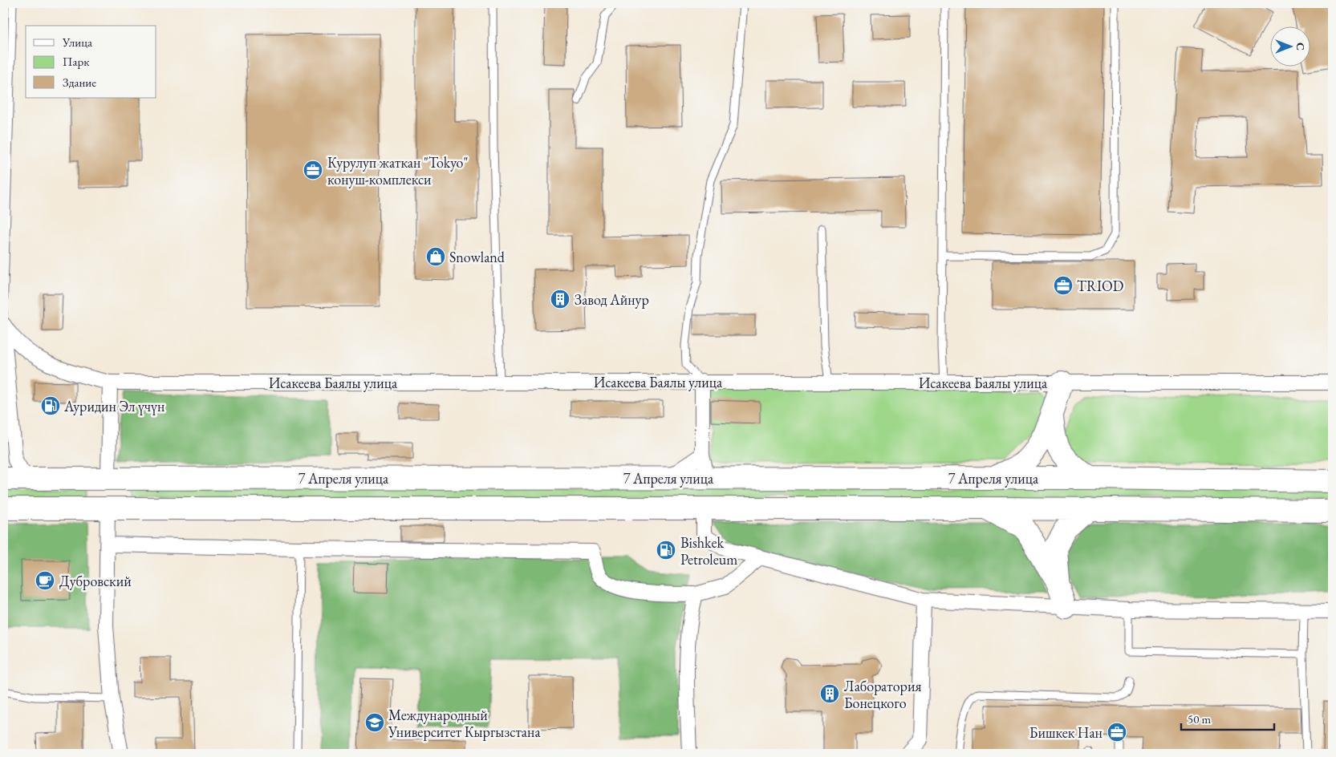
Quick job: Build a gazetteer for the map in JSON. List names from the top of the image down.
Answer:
{
  "streets": {
    "main road": ["7 Апреля улица"],
    "street": ["Исакеева Баялы улица"]
  },
  "places": {
    "office": ["Курулуп жаткан \"Tokyo\" конуш-комплекси", "TRIOD", "Бишкек Нан"],
    "shop": ["Snowland"],
    "building": ["Завод Айнур", "Лаборатория Бонецкого"],
    "fuel station": ["Ауридин Эл үчүн", "Bishkek Petroleum"],
    "cafe": ["Дубровский"],
    "school or university": ["Международный Университет Кыргызстана"]
  },
  "legend": ["Улица", "Парк", "Здание"],
  "scale_bar": "50 m",
  "north": "right"
}
